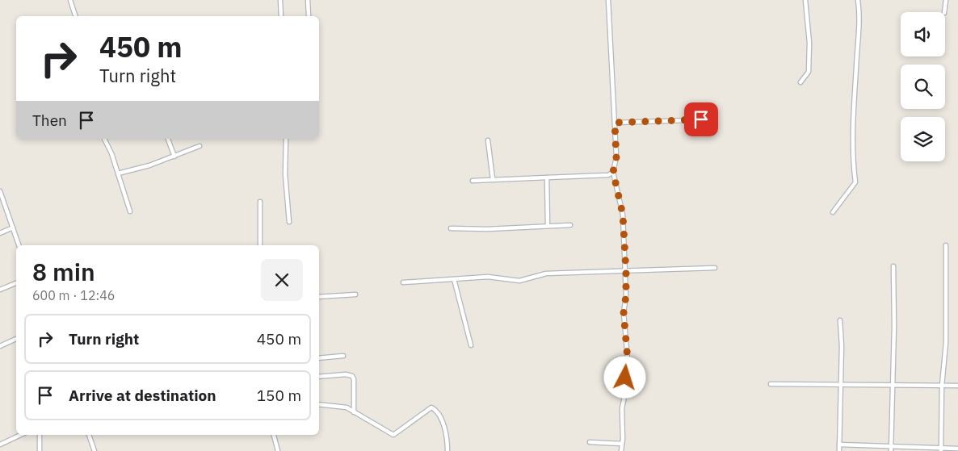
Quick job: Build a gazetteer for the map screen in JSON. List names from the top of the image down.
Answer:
{
  "page": {
    "turn": ["450 m", "Turn right"],
    "then": "Then",
    "heading": ["8 min", "600 m · 12:46"],
    "list": [
      {
        "name": "Turn right",
        "value": "450 m"
      },
      {
        "name": "Arrive at destination",
        "value": "150 m"
      }
    ]
  }
}
